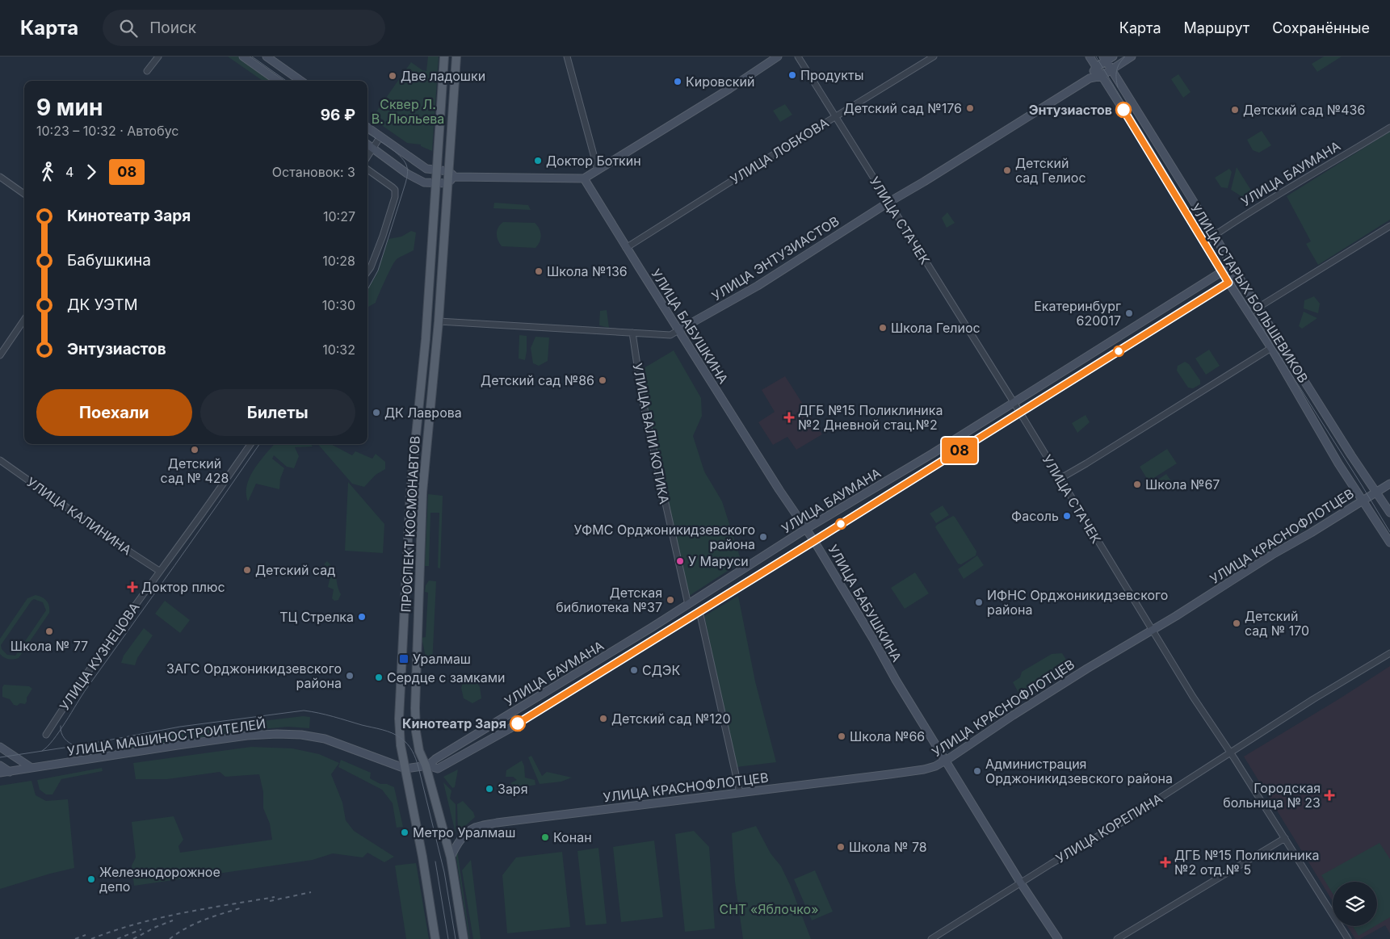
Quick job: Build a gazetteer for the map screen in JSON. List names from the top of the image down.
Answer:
{
  "streets": {
    "main road": [
      "УЛИЦА БАУМАНА",
      "УЛИЦА ЭНТУЗИАСТОВ",
      "УЛИЦА СТАРЫХ БОЛЬШЕВИКОВ",
      "УЛИЦА БАБУШКИНА",
      "ПРОСПЕКТ КОСМОНАВТОВ",
      "УЛИЦА КРАСНОФЛОТЦЕВ",
      "УЛИЦА МАШИНОСТРОИТЕЛЕЙ"
    ],
    "street": [
      "УЛИЦА ЛОБКОВА",
      "УЛИЦА СТАЧЕК",
      "УЛИЦА ВАЛИ КОТИКА",
      "УЛИЦА КАЛИНИНА",
      "УЛИЦА КУЗНЕЦОВА",
      "УЛИЦА КОРЕПИНА"
    ]
  },
  "crossings": [
    ["УЛИЦА ЛОБКОВА", "УЛИЦА СТАЧЕК"],
    ["УЛИЦА ЛОБКОВА", "УЛИЦА БАБУШКИНА"],
    ["УЛИЦА БАУМАНА", "УЛИЦА СТАЧЕК"],
    ["УЛИЦА БАУМАНА", "УЛИЦА СТАРЫХ БОЛЬШЕВИКОВ"],
    ["УЛИЦА БАУМАНА", "УЛИЦА БАБУШКИНА"],
    ["УЛИЦА БАУМАНА", "УЛИЦА ВАЛИ КОТИКА"],
    ["УЛИЦА БАУМАНА", "ПРОСПЕКТ КОСМОНАВТОВ"],
    ["УЛИЦА БАУМАНА", "УЛИЦА МАШИНОСТРОИТЕЛЕЙ"],
    ["УЛИЦА СТАЧЕК", "УЛИЦА ЭНТУЗИАСТОВ"],
    ["УЛИЦА СТАЧЕК", "УЛИЦА КРАСНОФЛОТЦЕВ"],
    ["УЛИЦА СТАЧЕК", "УЛИЦА КОРЕПИНА"],
    ["УЛИЦА ЭНТУЗИАСТОВ", "УЛИЦА БАБУШКИНА"],
    ["УЛИЦА ЭНТУЗИАСТОВ", "УЛИЦА ВАЛИ КОТИКА"],
    ["УЛИЦА ЭНТУЗИАСТОВ", "ПРОСПЕКТ КОСМОНАВТОВ"],
    ["УЛИЦА СТАРЫХ БОЛЬШЕВИКОВ", "УЛИЦА КРАСНОФЛОТЦЕВ"],
    ["УЛИЦА БАБУШКИНА", "УЛИЦА КРАСНОФЛОТЦЕВ"],
    ["УЛИЦА БАБУШКИНА", "УЛИЦА КОРЕПИНА"],
    ["УЛИЦА КАЛИНИНА", "УЛИЦА КУЗНЕЦОВА"],
    ["ПРОСПЕКТ КОСМОНАВТОВ", "УЛИЦА КРАСНОФЛОТЦЕВ"],
    ["ПРОСПЕКТ КОСМОНАВТОВ", "УЛИЦА МАШИНОСТРОИТЕЛЕЙ"]
  ],
  "parks": ["Сквер Л. В. Люльева", "СНТ «Яблочко»"],
  "places": {
    "other": [
      "Продукты",
      "Две ладошки",
      "Кировский",
      "Детский сад №176",
      "Энтузиастов",
      "Детский сад №436",
      "Доктор Боткин",
      "Детский сад Гелиос",
      "Школа №136",
      "Екатеринбург 620017",
      "Школа Гелиос",
      "Детский сад №86",
      "ДК Лаврова",
      "Детский сад № 428",
      "Школа №67",
      "Фасоль",
      "УФМС Орджоникидзевского района",
      "У Маруси",
      "Детский сад",
      "Детская библиотека №37",
      "ИФНС Орджоникидзевского района",
      "ТЦ Стрелка",
      "Детский сад № 170",
      "Школа № 77",
      "СДЭК",
      "ЗАГС Орджоникидзевского района",
      "Сердце с замками",
      "Детский сад №120",
      "Кинотеатр Заря",
      "Школа №66",
      "Администрация Орджоникидзевского района",
      "Заря",
      "Метро Уралмаш",
      "Конан",
      "Школа № 78",
      "Железнодорожное депо"
    ],
    "health": [
      "ДГБ №15 Поликлиника №2 Дневной стац.№2",
      "Доктор плюс",
      "Городская больница № 23",
      "ДГБ №15 Поликлиника №2 отд.№ 5"
    ],
    "transit": ["Уралмаш"]
  },
  "lines": ["bus line 08"],
  "page": {
    "header": "Карта",
    "search": "Поиск",
    "nav": ["Карта", "Маршрут", "Сохранённые"],
    "on_map": "08",
    "heading": ["9 мин", "10:23 – 10:32 · Автобус", "96 ₽"],
    "legs": ["4", "08", "Остановок: 3"],
    "list": [
      {
        "name": "Кинотеатр Заря",
        "value": "10:27"
      },
      {
        "name": "Бабушкина",
        "value": "10:28"
      },
      {
        "name": "ДК УЭТМ",
        "value": "10:30"
      },
      {
        "name": "Энтузиастов",
        "value": "10:32"
      }
    ],
    "buttons": ["Поехали", "Билеты"]
  }
}
